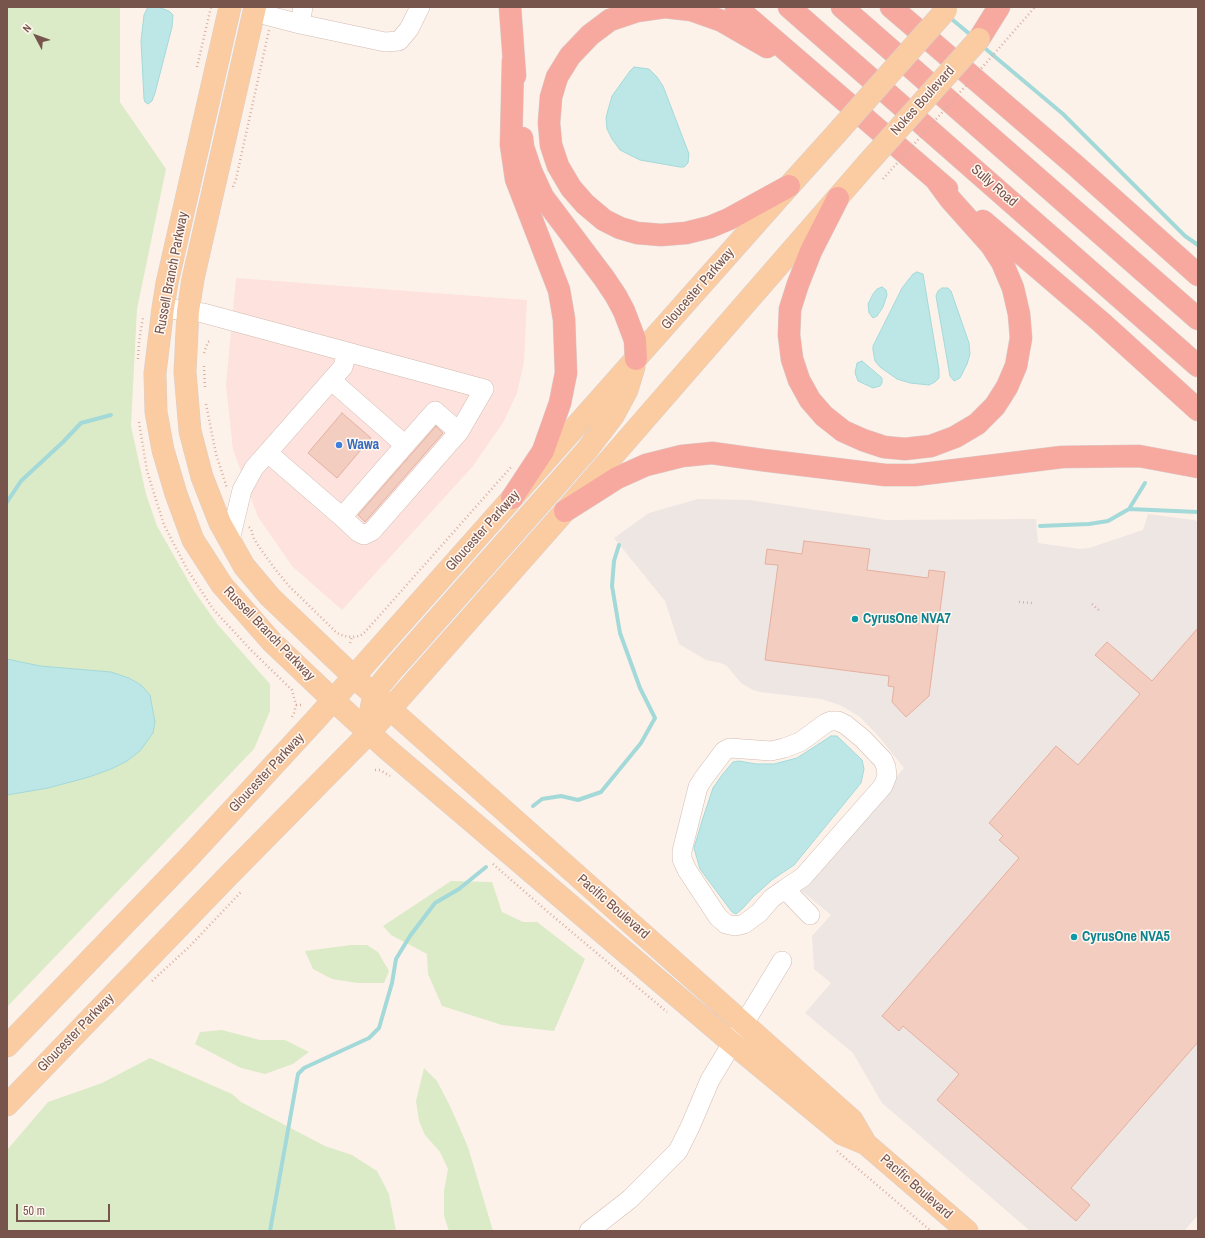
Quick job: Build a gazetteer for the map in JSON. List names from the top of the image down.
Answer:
{
  "streets": {
    "highway": ["Sully Road"],
    "main road": [
      "Nokes Boulevard",
      "Russell Branch Parkway",
      "Gloucester Parkway",
      "Pacific Boulevard"
    ]
  },
  "crossings": [
    ["Nokes Boulevard", "Gloucester Parkway"],
    ["Russell Branch Parkway", "Gloucester Parkway"],
    ["Russell Branch Parkway", "Pacific Boulevard"],
    ["Gloucester Parkway", "Pacific Boulevard"]
  ],
  "places": ["Wawa", "CyrusOne NVA7", "CyrusOne NVA5"],
  "scale_bar": "50 m",
  "north": "top left"
}
